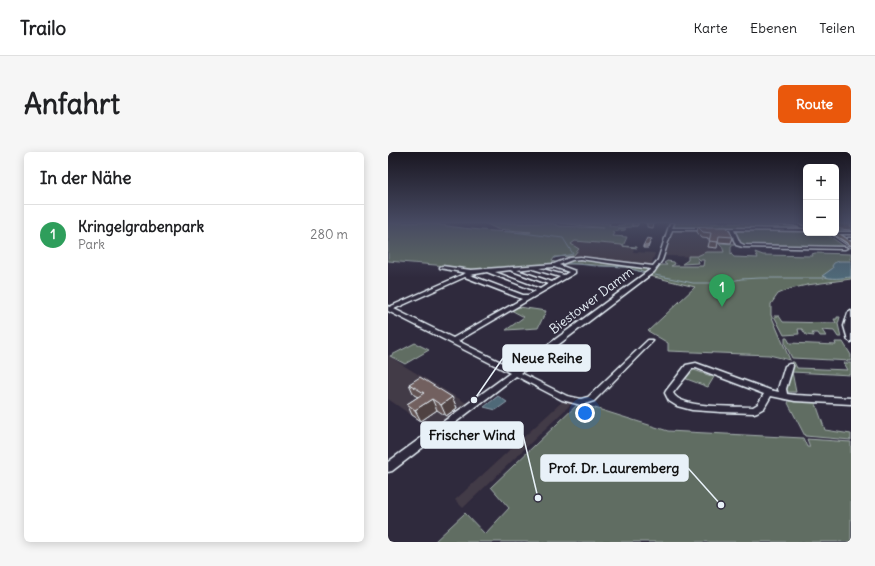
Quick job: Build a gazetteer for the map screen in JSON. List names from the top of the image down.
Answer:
{
  "streets": {
    "street": ["Biestower Damm"]
  },
  "places": ["Neue Reihe", "Frischer Wind", "Prof. Dr. Lauremberg"],
  "page": {
    "header": "Trailo",
    "nav": ["Karte", "Ebenen", "Teilen"],
    "buttons": "Route",
    "title": "Anfahrt",
    "heading": "In der Nähe",
    "map_buttons": ["+", "−"],
    "list": [
      {
        "mark": "1",
        "name": "Kringelgrabenpark",
        "note": "Park",
        "value": "280 m"
      }
    ],
    "pins": "1"
  }
}
